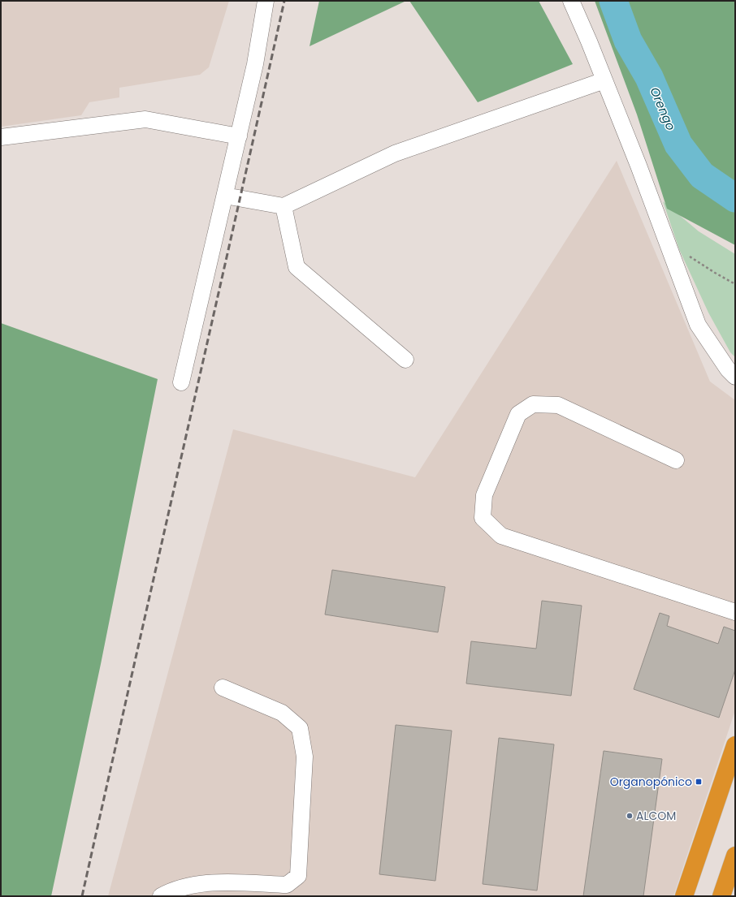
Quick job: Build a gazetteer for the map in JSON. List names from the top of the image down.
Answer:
{
  "water": ["Orengo"],
  "places": {
    "transit": ["Organopónico"],
    "other": ["ALCOM"]
  }
}
